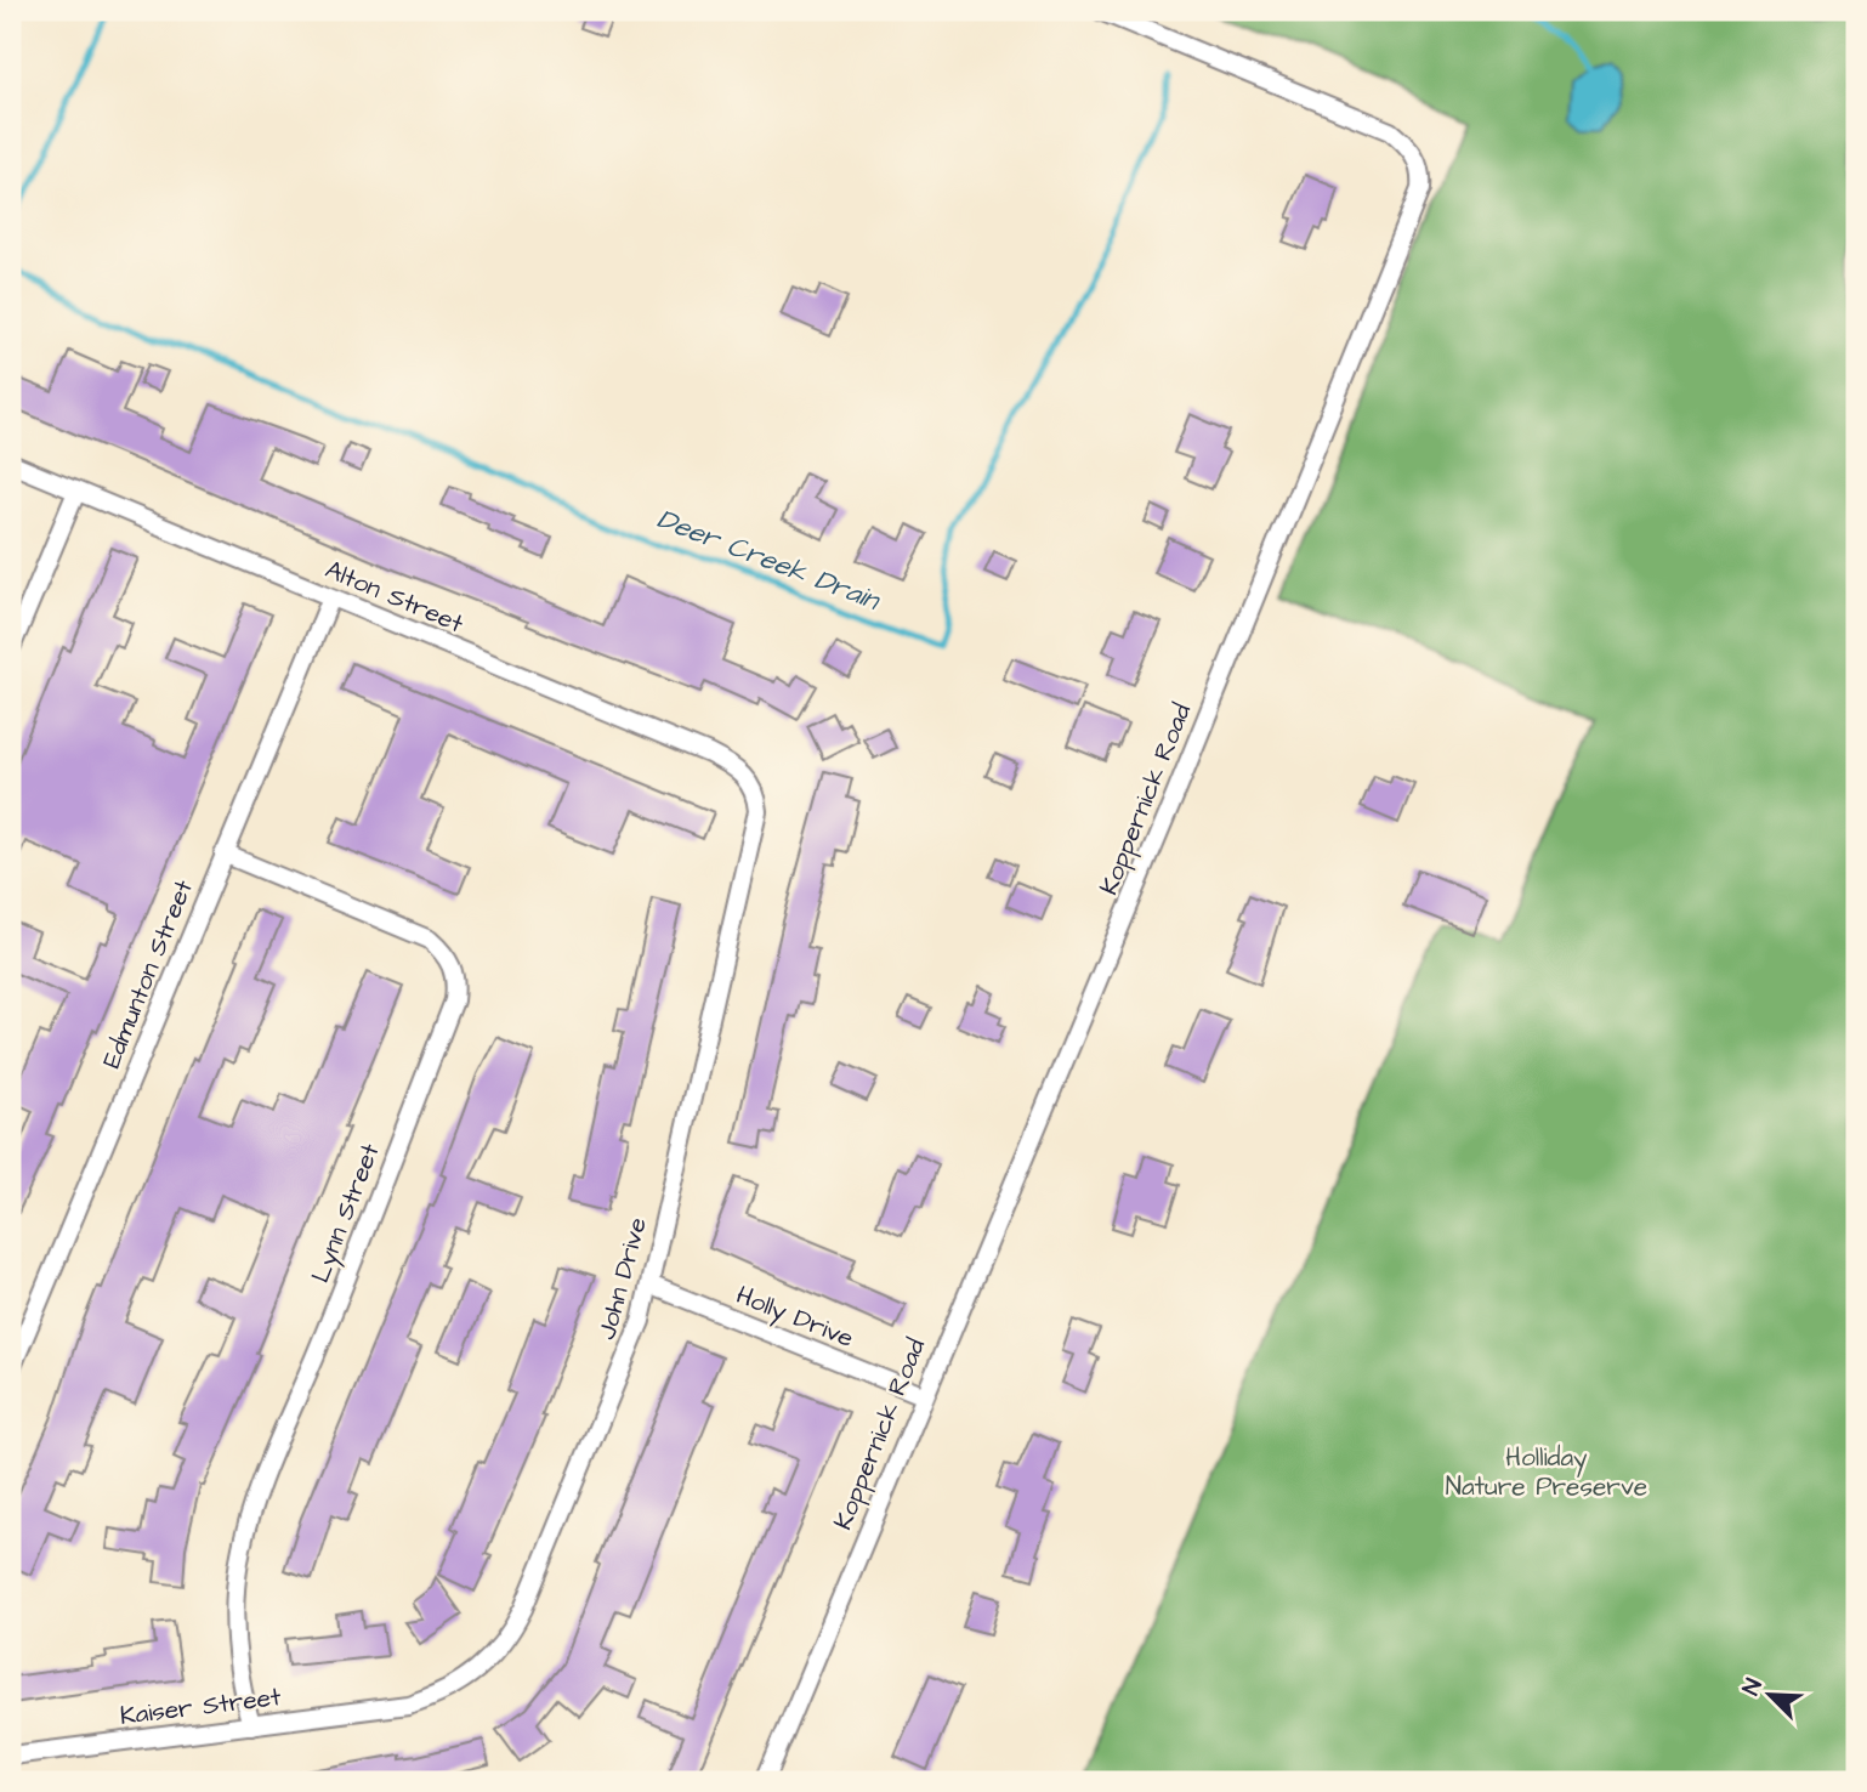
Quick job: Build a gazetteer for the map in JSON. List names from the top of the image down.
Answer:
{
  "streets": {
    "street": [
      "Alton Street",
      "Koppernick Road",
      "Edmunton Street",
      "Lynn Street",
      "John Drive",
      "Holly Drive",
      "Kaiser Street"
    ]
  },
  "crossings": [
    ["Alton Street", "Edmunton Street"],
    ["Alton Street", "John Drive"],
    ["Koppernick Road", "Holly Drive"],
    ["Edmunton Street", "Lynn Street"],
    ["Lynn Street", "Kaiser Street"],
    ["John Drive", "Holly Drive"],
    ["John Drive", "Kaiser Street"]
  ],
  "water": ["Deer Creek Drain"],
  "parks": ["Holliday Nature Preserve"],
  "north": "top left"
}
